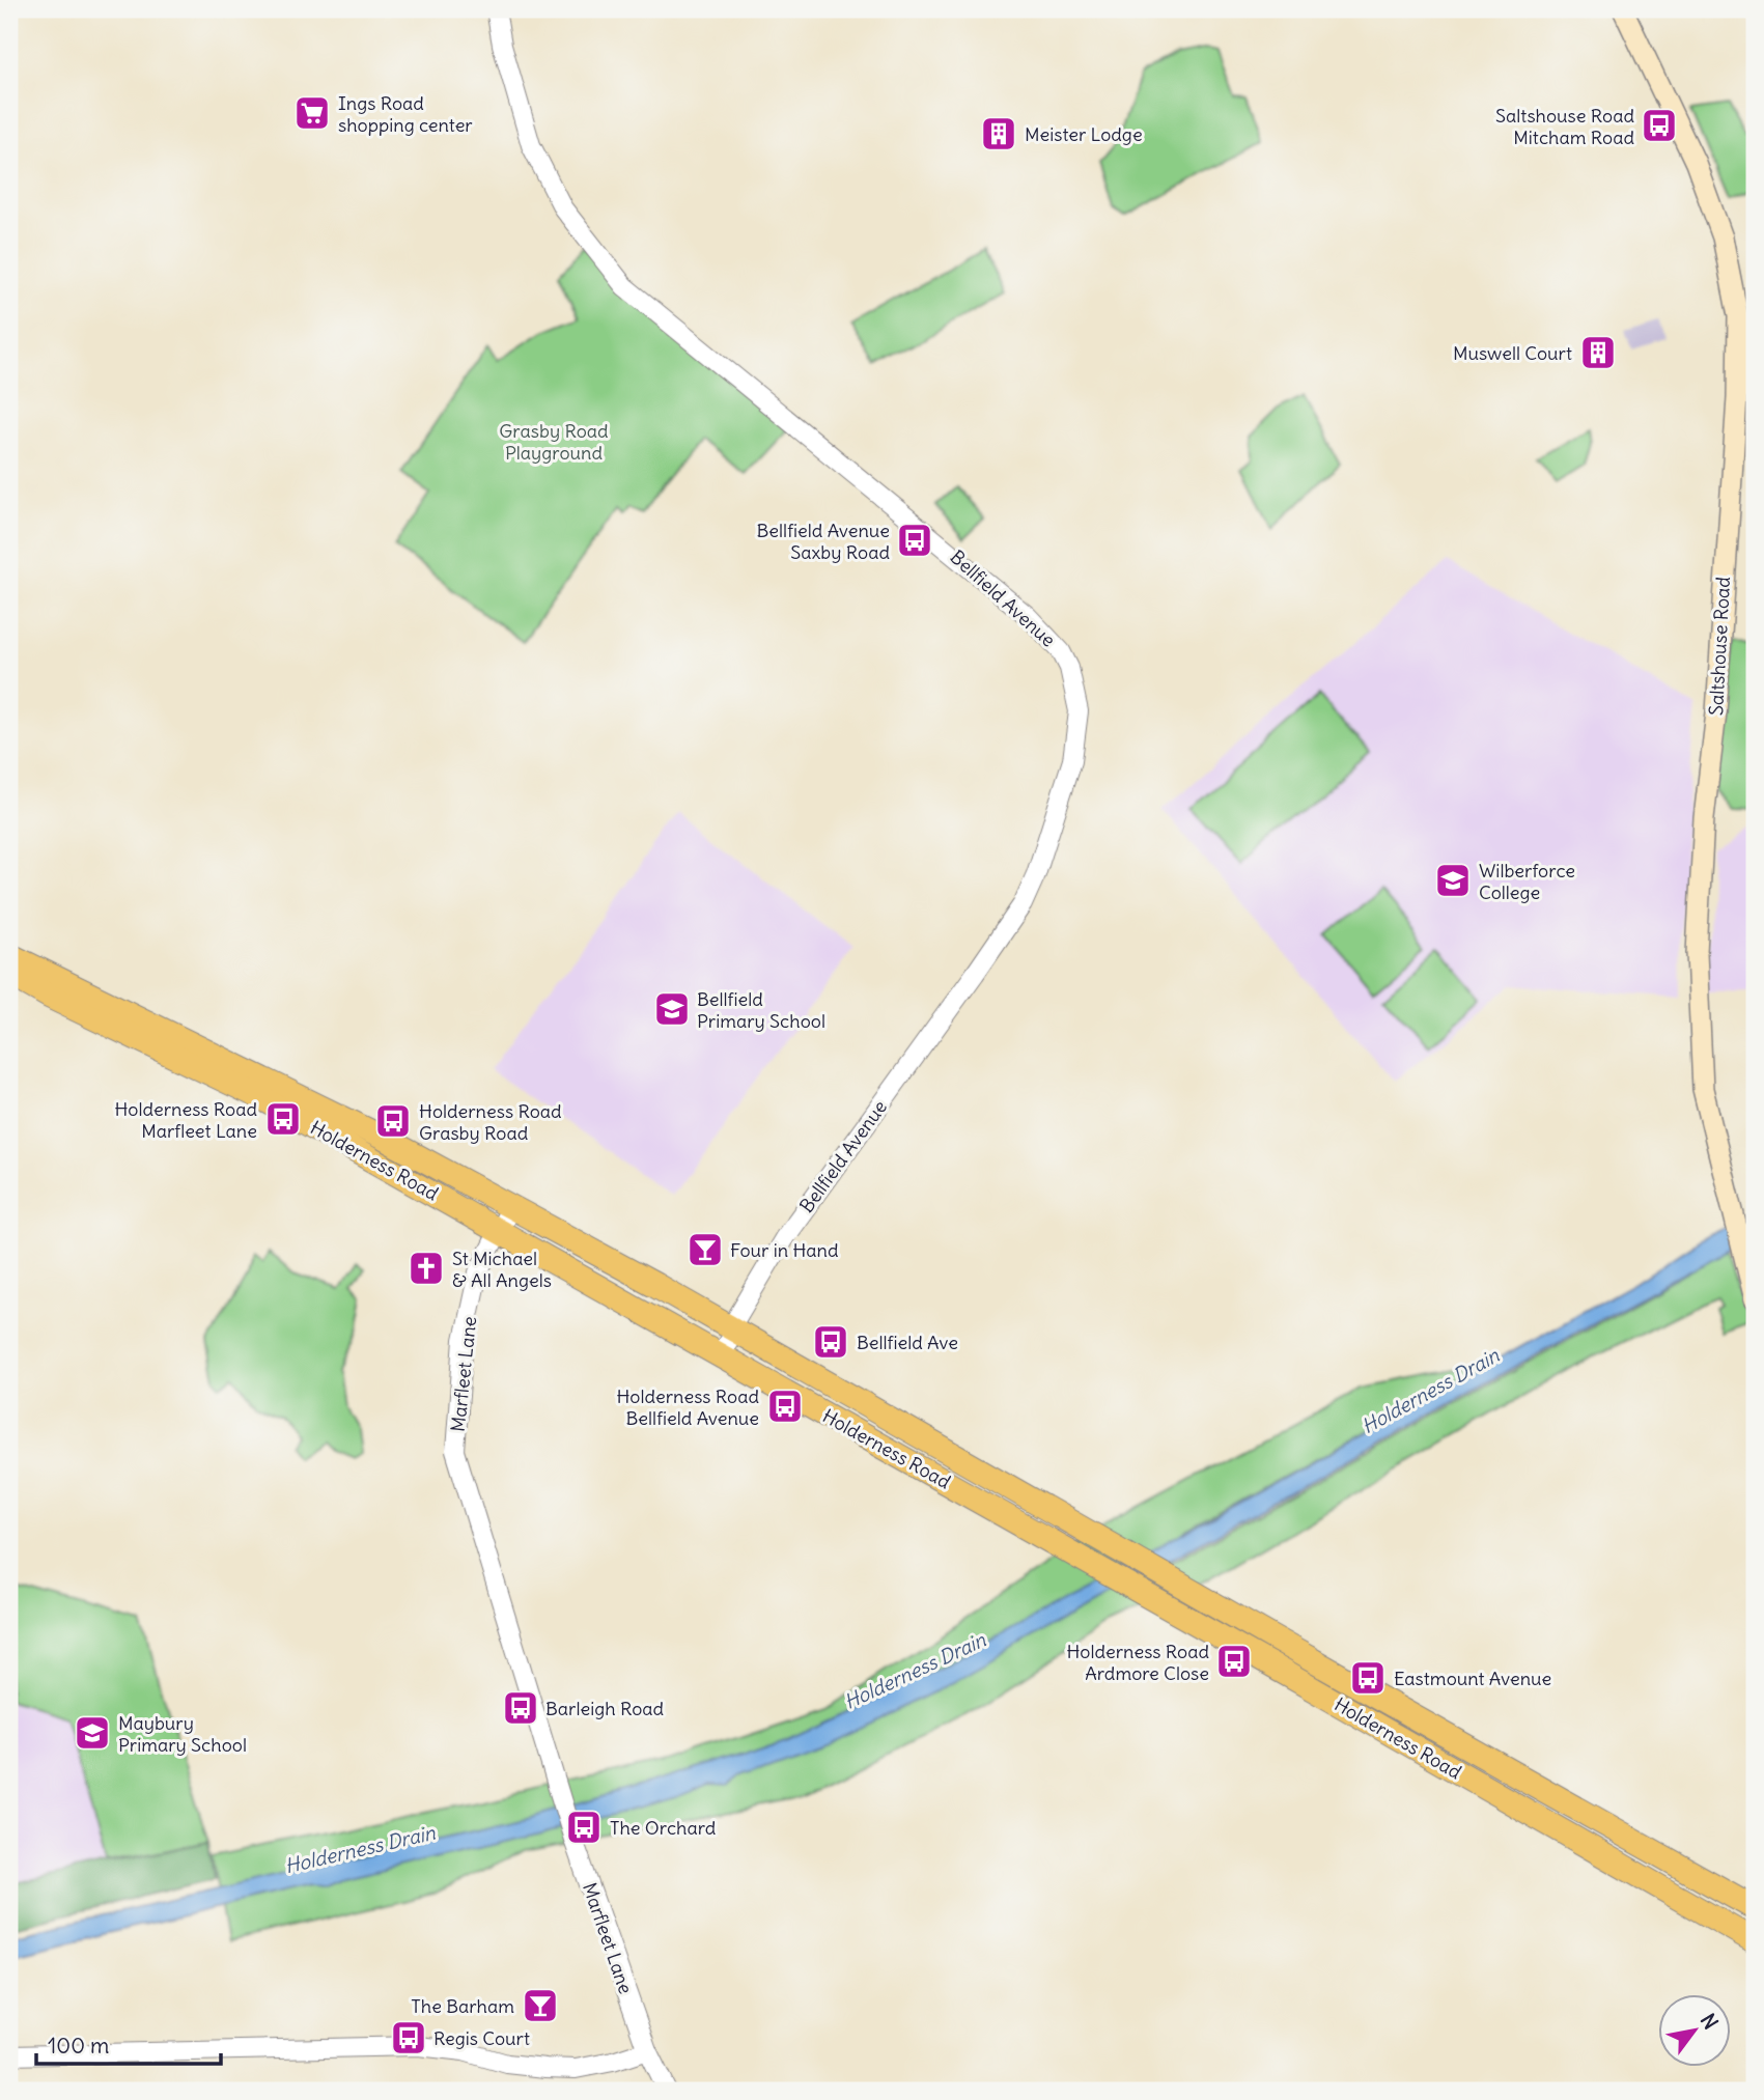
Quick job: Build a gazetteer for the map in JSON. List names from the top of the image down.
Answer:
{
  "streets": {
    "highway": ["Holderness Road"],
    "main road": ["Saltshouse Road"],
    "street": ["Bellfield Avenue", "Marfleet Lane"]
  },
  "crossings": [
    ["Bellfield Avenue", "Holderness Road"],
    ["Holderness Road", "Marfleet Lane"]
  ],
  "water": ["Holderness Drain"],
  "parks": ["Grasby Road Playground"],
  "places": {
    "supermarket": ["Ings Road shopping center"],
    "bus stop": [
      "Saltshouse Road Mitcham Road",
      "Bellfield Avenue Saxby Road",
      "Holderness Road Marfleet Lane",
      "Holderness Road Grasby Road",
      "Bellfield Ave",
      "Holderness Road Bellfield Avenue",
      "Holderness Road Ardmore Close",
      "Eastmount Avenue",
      "Barleigh Road",
      "The Orchard",
      "Regis Court"
    ],
    "building": ["Meister Lodge", "Muswell Court"],
    "school or university": ["Wilberforce College", "Bellfield Primary School", "Maybury Primary School"],
    "bar": ["Four in Hand", "The Barham"],
    "church": ["St Michael & All Angels"]
  },
  "scale_bar": "100 m",
  "north": "top right"
}
